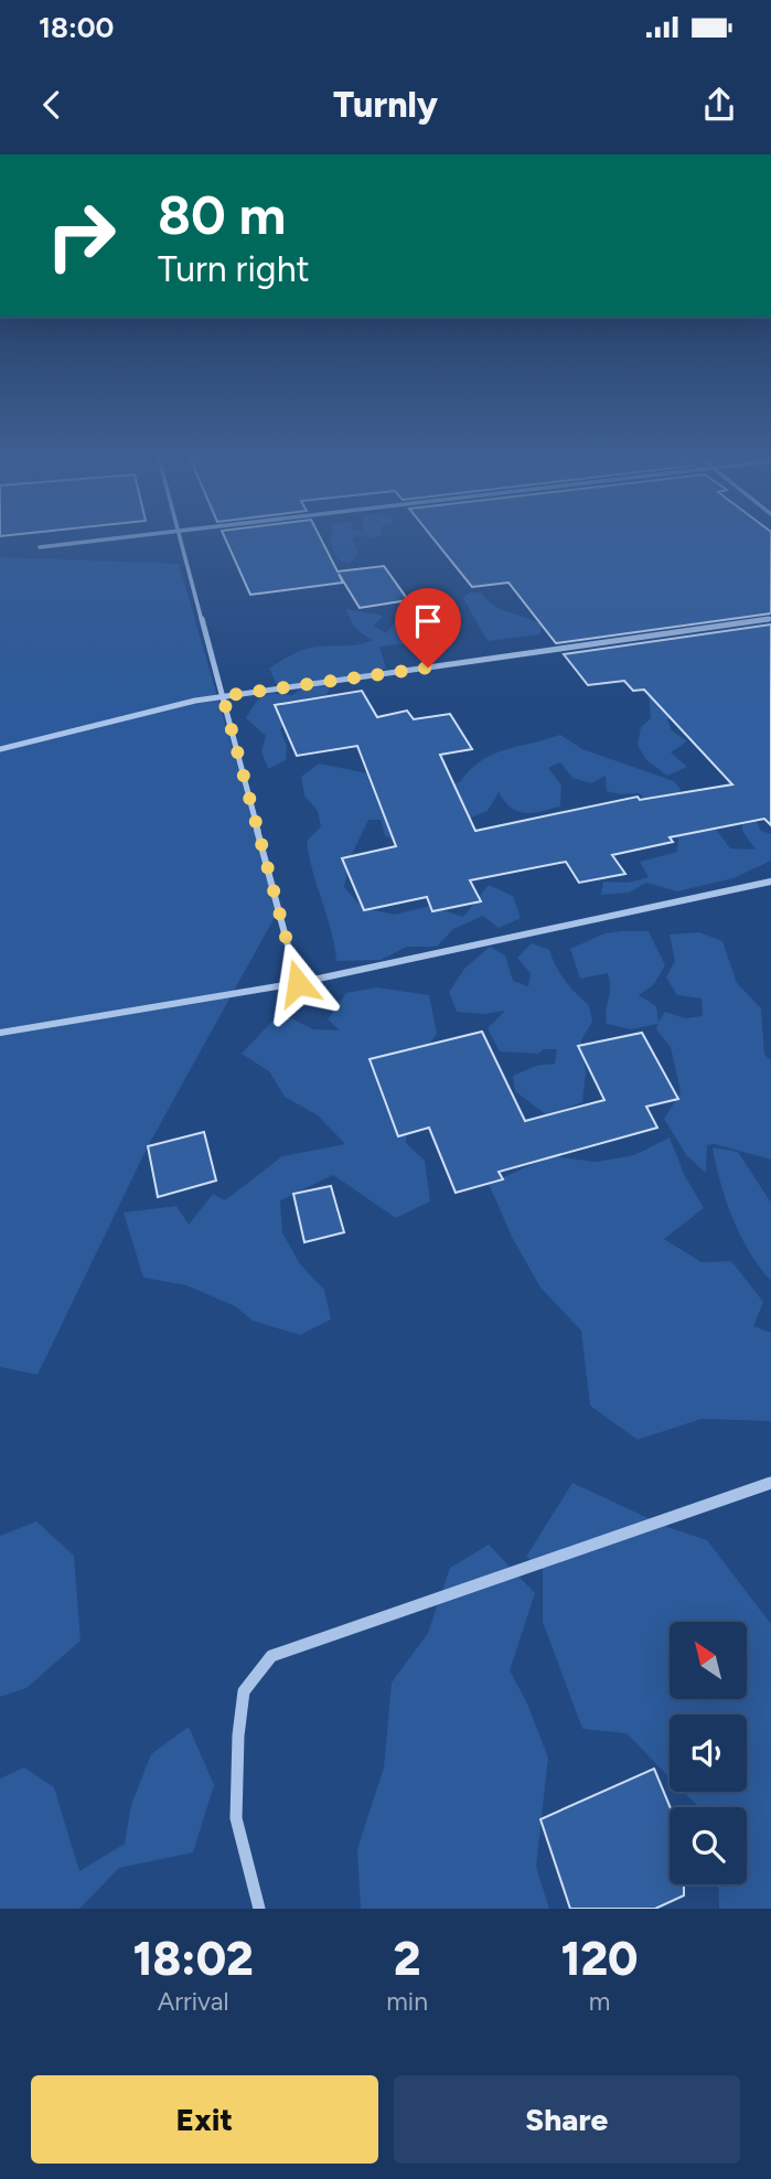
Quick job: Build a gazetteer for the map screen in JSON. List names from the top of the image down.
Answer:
{
  "north": "top left",
  "page": {
    "status": "18:00",
    "header": "Turnly",
    "turn": ["80 m", "Turn right"],
    "eta": [
      "18:02",
      "Arrival",
      "2",
      "min",
      "120",
      "m"
    ],
    "buttons": ["Exit", "Share"]
  }
}
